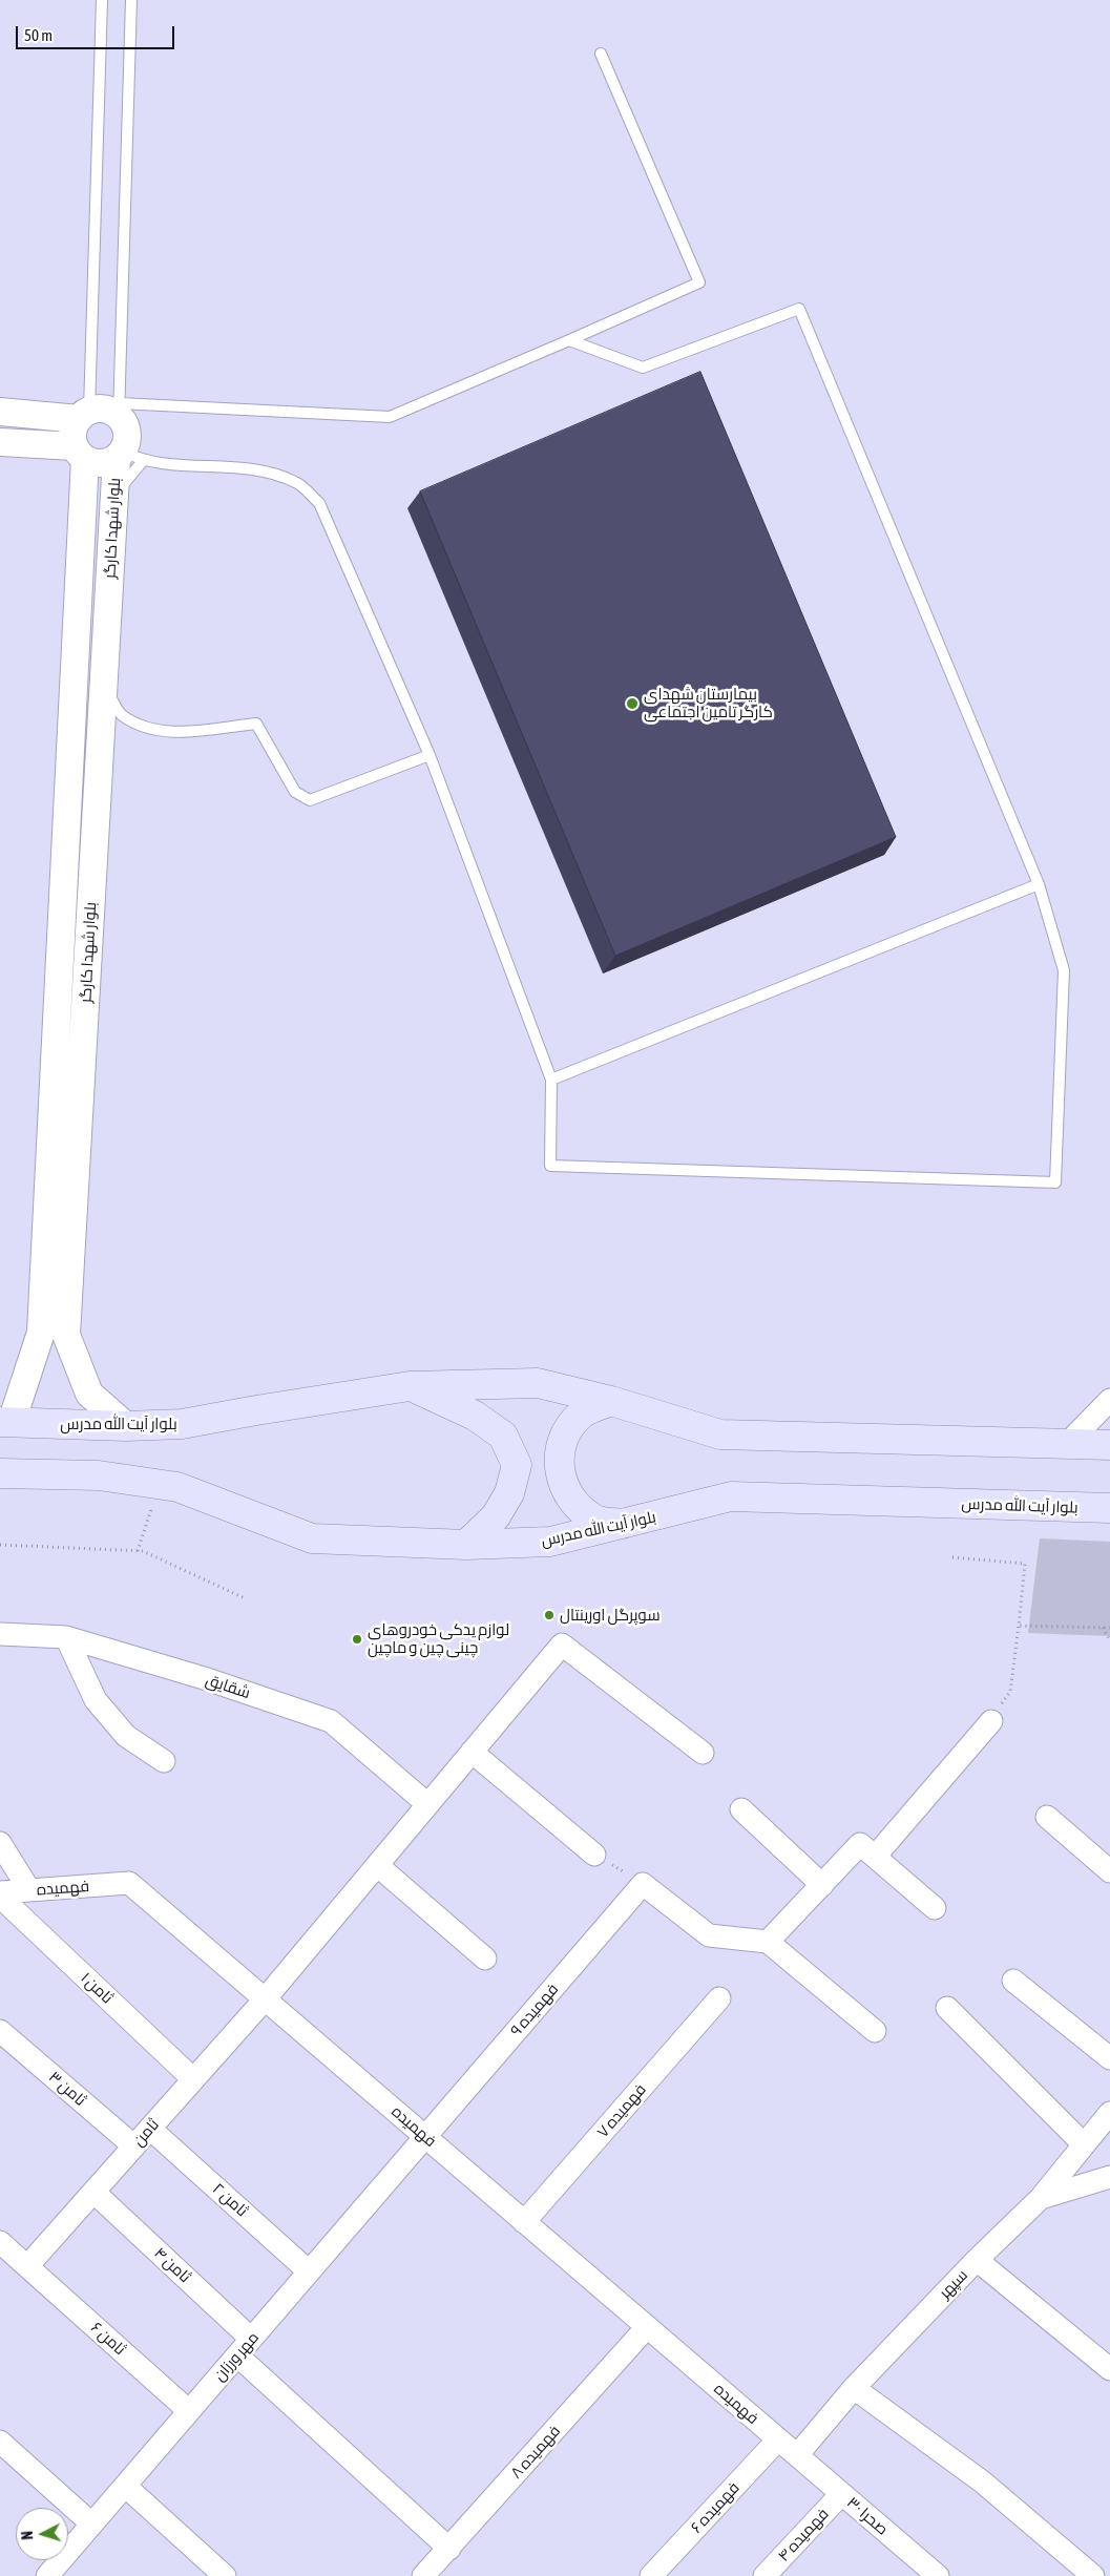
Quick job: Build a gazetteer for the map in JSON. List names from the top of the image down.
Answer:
{
  "streets": {
    "main road": ["بلوار آیت الله مدرس"],
    "street": [
      "بلوار شهدا کارگر",
      "شقایق",
      "فهمیده",
      "ثامن ۱",
      "فهمیده ۹",
      "ثامن ۳",
      "فهمیده ۷",
      "ثامن",
      "ثامن ۲",
      "ثامن ۴",
      "سپهر",
      "ثامن ۶",
      "مهر ورزان",
      "فهمیده ۸",
      "فهمیده ۶",
      "صحرا ۳۰",
      "فهمیده ۴"
    ]
  },
  "crossings": [
    ["بلوار شهدا کارگر", "بلوار آیت الله مدرس"],
    ["شقایق", "ثامن"],
    ["فهمیده", "ثامن ۱"],
    ["فهمیده", "فهمیده ۹"],
    ["فهمیده", "فهمیده ۷"],
    ["فهمیده", "ثامن"],
    ["فهمیده", "سپهر"],
    ["فهمیده", "مهر ورزان"],
    ["فهمیده", "فهمیده ۸"],
    ["فهمیده", "فهمیده ۶"],
    ["فهمیده", "صحرا ۳۰"],
    ["ثامن ۱", "ثامن"],
    ["فهمیده ۹", "مهر ورزان"],
    ["ثامن ۳", "ثامن"],
    ["ثامن", "ثامن ۲"],
    ["ثامن", "ثامن ۴"],
    ["ثامن", "ثامن ۶"],
    ["ثامن ۲", "مهر ورزان"],
    ["ثامن ۴", "مهر ورزان"],
    ["ثامن ۴", "فهمیده ۸"],
    ["سپهر", "صحرا ۳۰"],
    ["ثامن ۶", "مهر ورزان"],
    ["صحرا ۳۰", "فهمیده ۴"]
  ],
  "places": ["بیمارستان شهدای کارگر تامین اجتماعی", "سوپرگل اورینتال", "لوازم یدکی خودروهای چینی چین و ماچین"],
  "scale_bar": "50 m",
  "north": "left"
}
